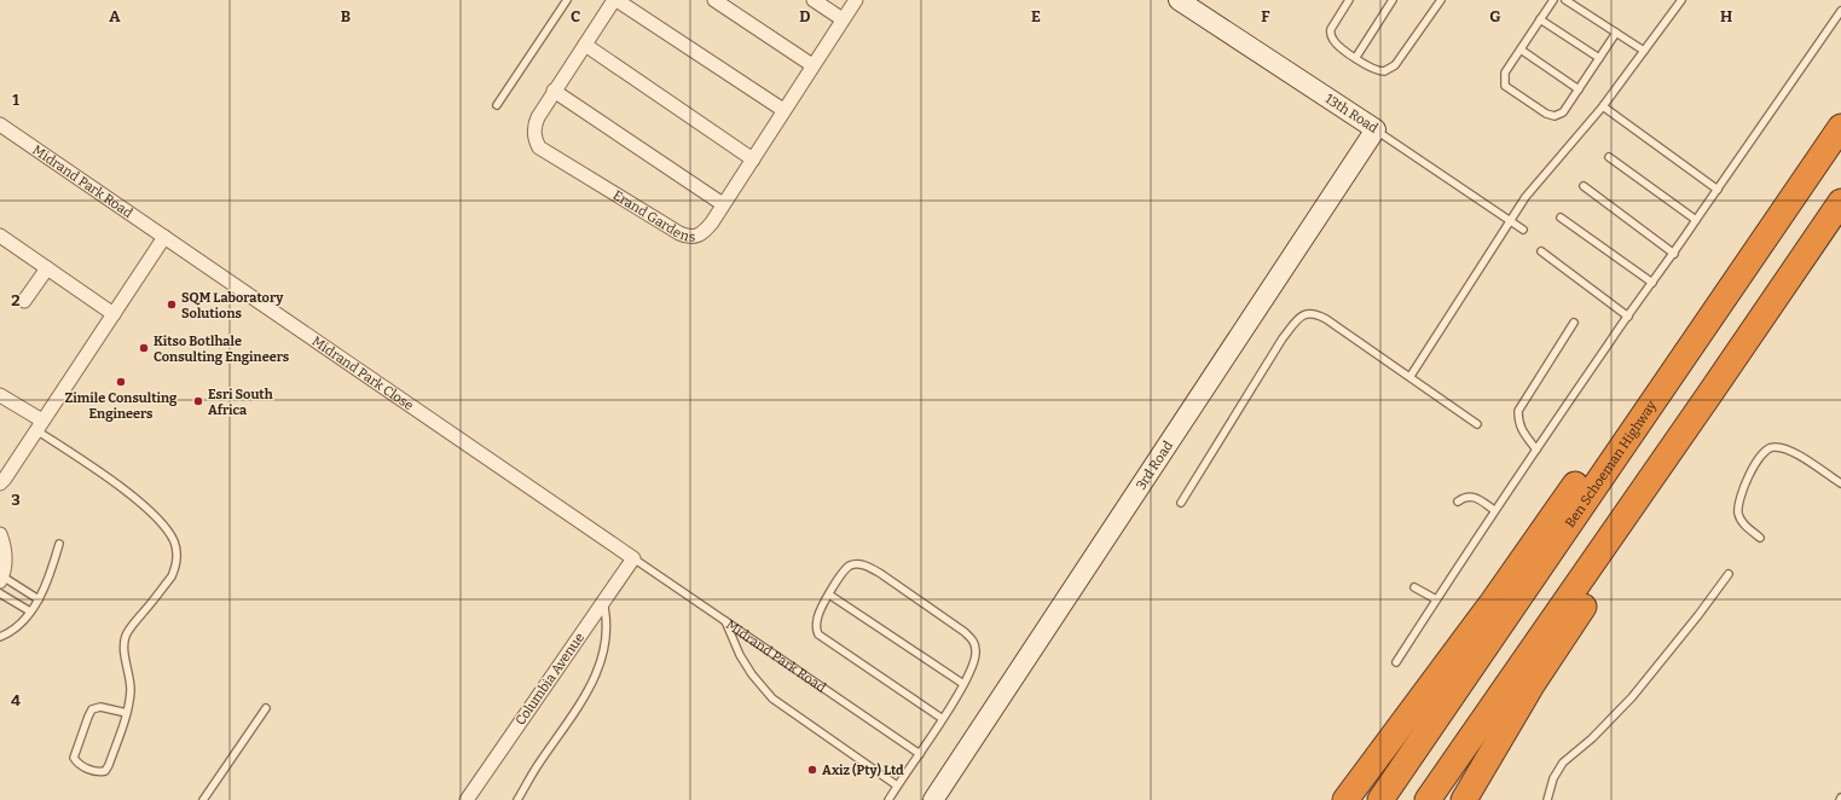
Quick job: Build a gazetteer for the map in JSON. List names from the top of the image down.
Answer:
{
  "streets": {
    "highway": ["Ben Schoeman Highway"],
    "street": [
      "13th Road",
      "Midrand Park Road",
      "Erand Gardens",
      "Midrand Park Close",
      "3rd Road",
      "Columbia Avenue"
    ]
  },
  "crossings": [
    ["13th Road", "3rd Road"],
    ["Midrand Park Road", "Midrand Park Close"],
    ["Midrand Park Road", "Columbia Avenue"],
    ["Midrand Park Close", "Columbia Avenue"]
  ],
  "places": [
    "SQM Laboratory Solutions",
    "Kitso Botlhale Consulting Engineers",
    "Zimile Consulting Engineers",
    "Esri South Africa",
    "Axiz (Pty) Ltd"
  ],
  "grid": {
    "columns": [
      "A",
      "B",
      "C",
      "D",
      "E",
      "F",
      "G",
      "H"
    ],
    "rows": [
      "1",
      "2",
      "3",
      "4"
    ]
  }
}
